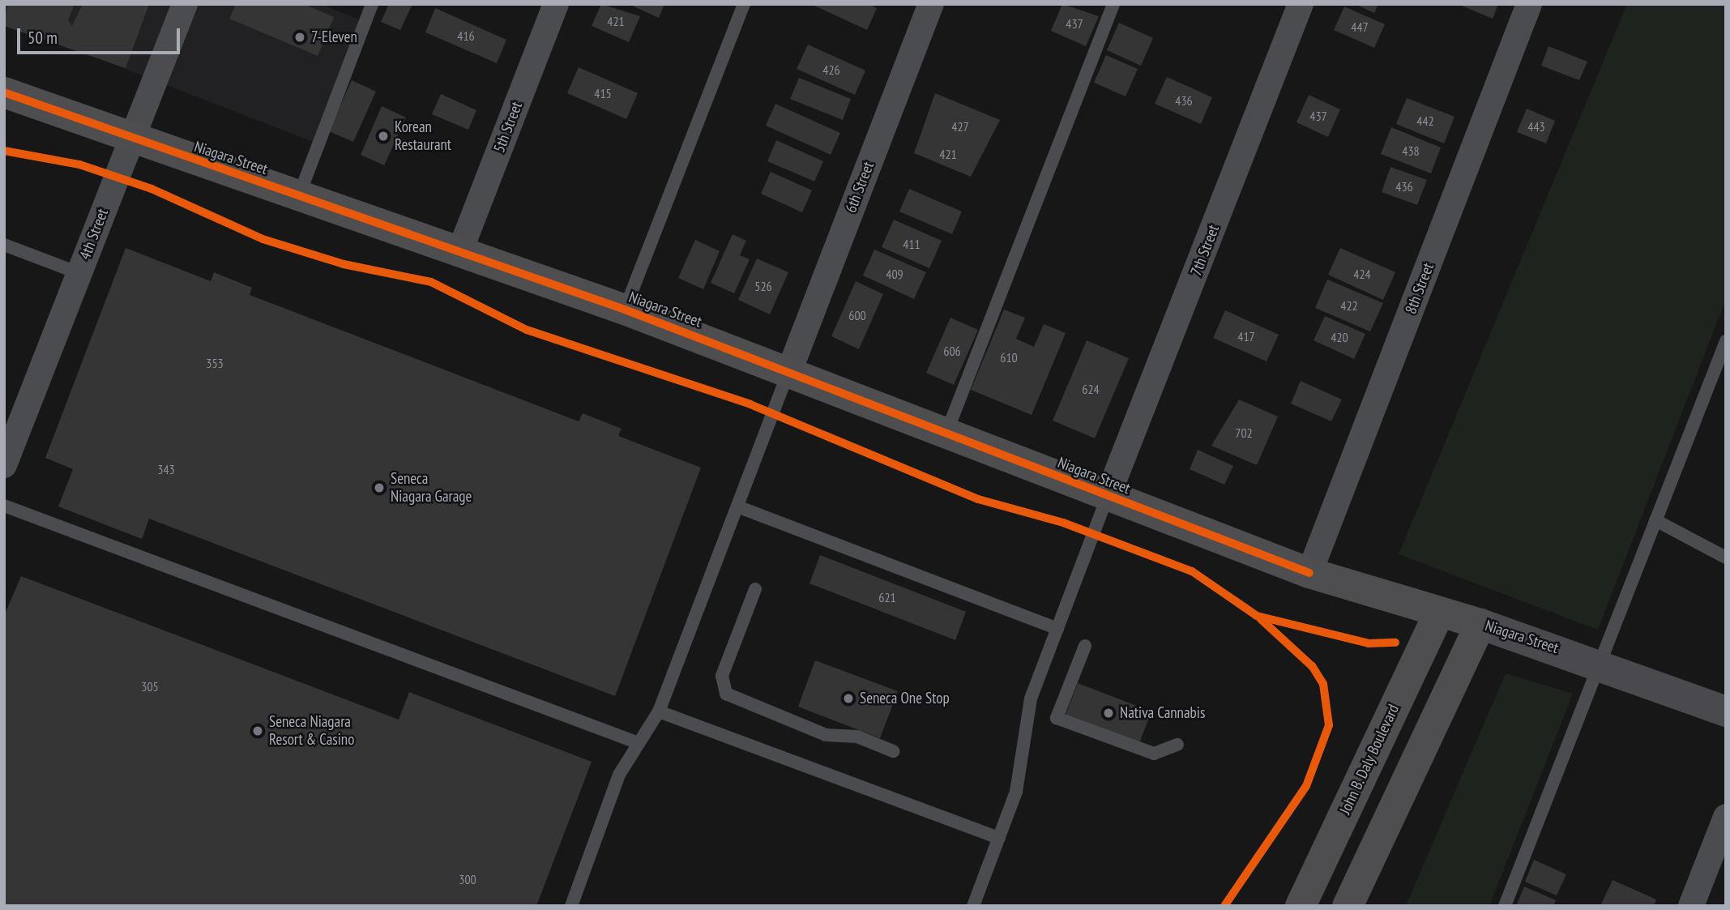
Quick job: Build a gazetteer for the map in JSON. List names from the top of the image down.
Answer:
{
  "streets": {
    "highway": ["Niagara Street", "John B. Daly Boulevard"],
    "street": [
      "5th Street",
      "6th Street",
      "4th Street",
      "7th Street",
      "8th Street"
    ]
  },
  "crossings": [
    ["5th Street", "Niagara Street"],
    ["Niagara Street", "6th Street"],
    ["Niagara Street", "4th Street"],
    ["Niagara Street", "7th Street"],
    ["Niagara Street", "8th Street"],
    ["Niagara Street", "John B. Daly Boulevard"]
  ],
  "places": [
    "7-Eleven",
    "Korean Restaurant",
    "Seneca Niagara Garage",
    "Seneca One Stop",
    "Nativa Cannabis",
    "Seneca Niagara Resort & Casino"
  ],
  "house_numbers": [
    "421",
    "437",
    "447",
    "416",
    "426",
    "415",
    "436",
    "437",
    "442",
    "427",
    "443",
    "438",
    "421",
    "436",
    "411",
    "409",
    "424",
    "526",
    "422",
    "600",
    "417",
    "420",
    "606",
    "610",
    "353",
    "624",
    "702",
    "343",
    "621",
    "305",
    "300"
  ],
  "scale_bar": "50 m"
}
